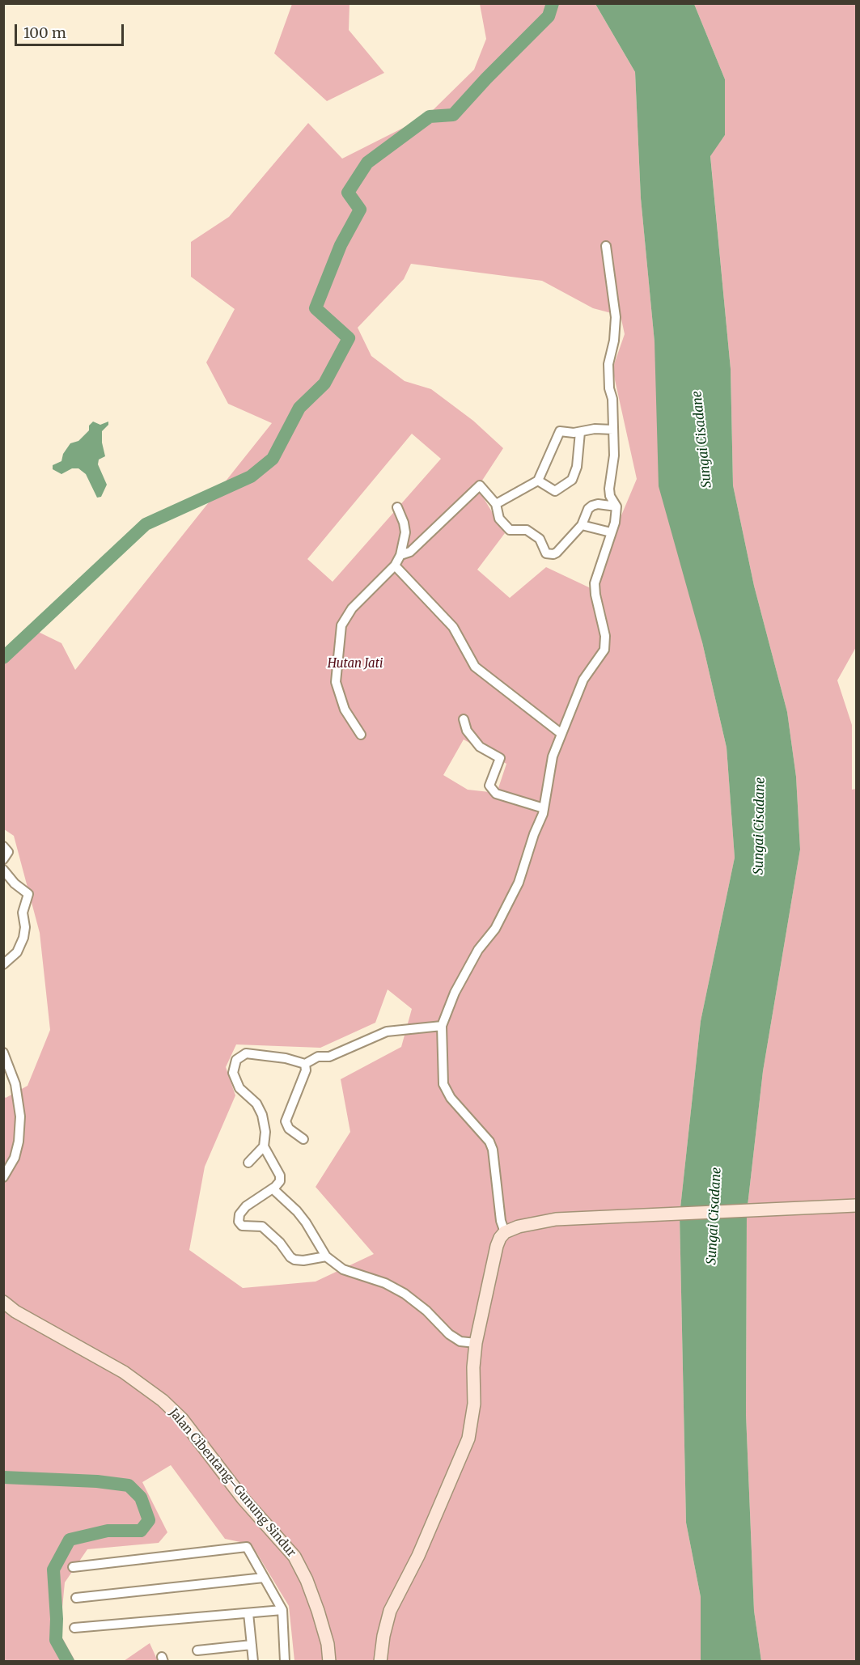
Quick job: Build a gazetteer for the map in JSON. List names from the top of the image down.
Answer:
{
  "streets": {
    "main road": ["Jalan Cibentang–Gunung Sindur"]
  },
  "water": ["Sungai Cisadane"],
  "parks": ["Hutan Jati"],
  "scale_bar": "100 m"
}
